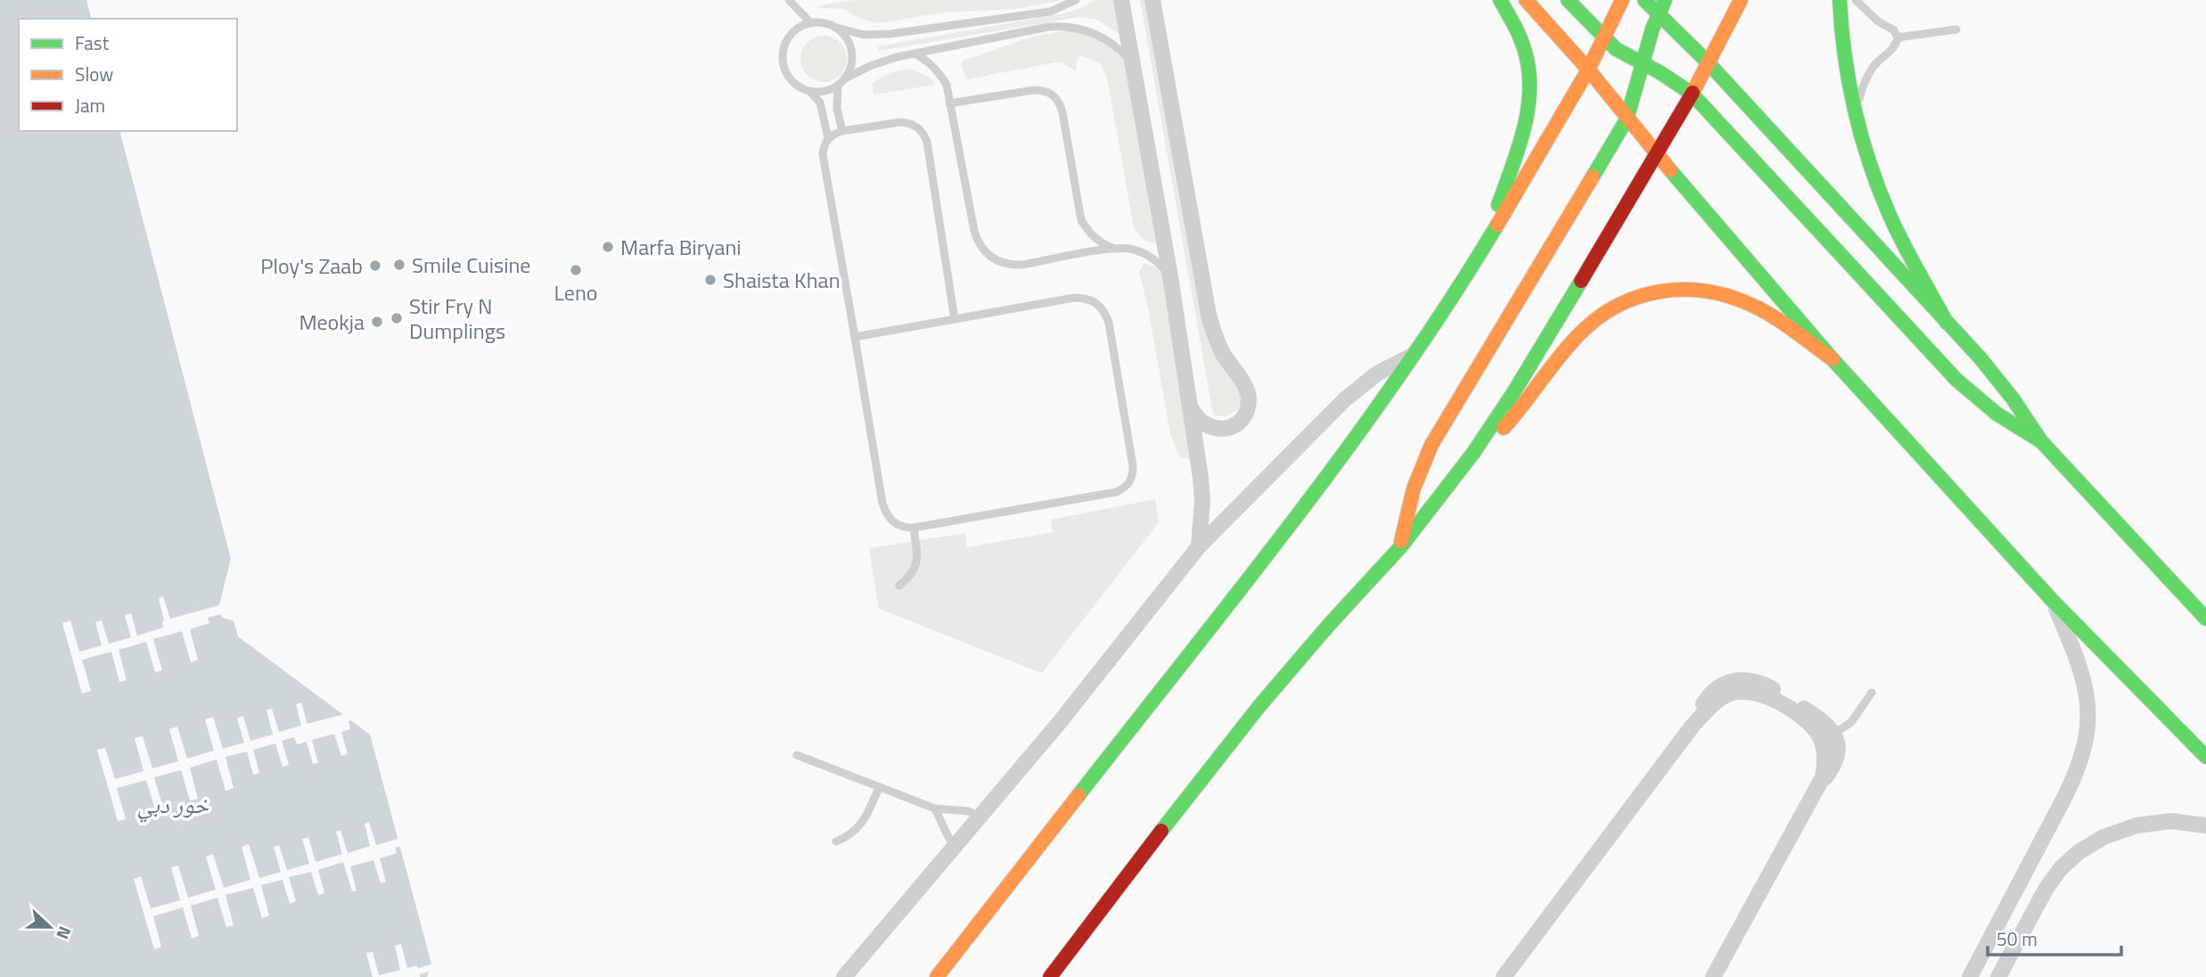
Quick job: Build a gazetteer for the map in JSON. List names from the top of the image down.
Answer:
{
  "water": ["خور دبي"],
  "places": [
    "Marfa Biryani",
    "Smile Cuisine",
    "Ploy's Zaab",
    "Leno",
    "Shaista Khan",
    "Stir Fry N Dumplings",
    "Meokja"
  ],
  "legend": ["Fast", "Slow", "Jam"],
  "scale_bar": "50 m",
  "north": "right"
}
